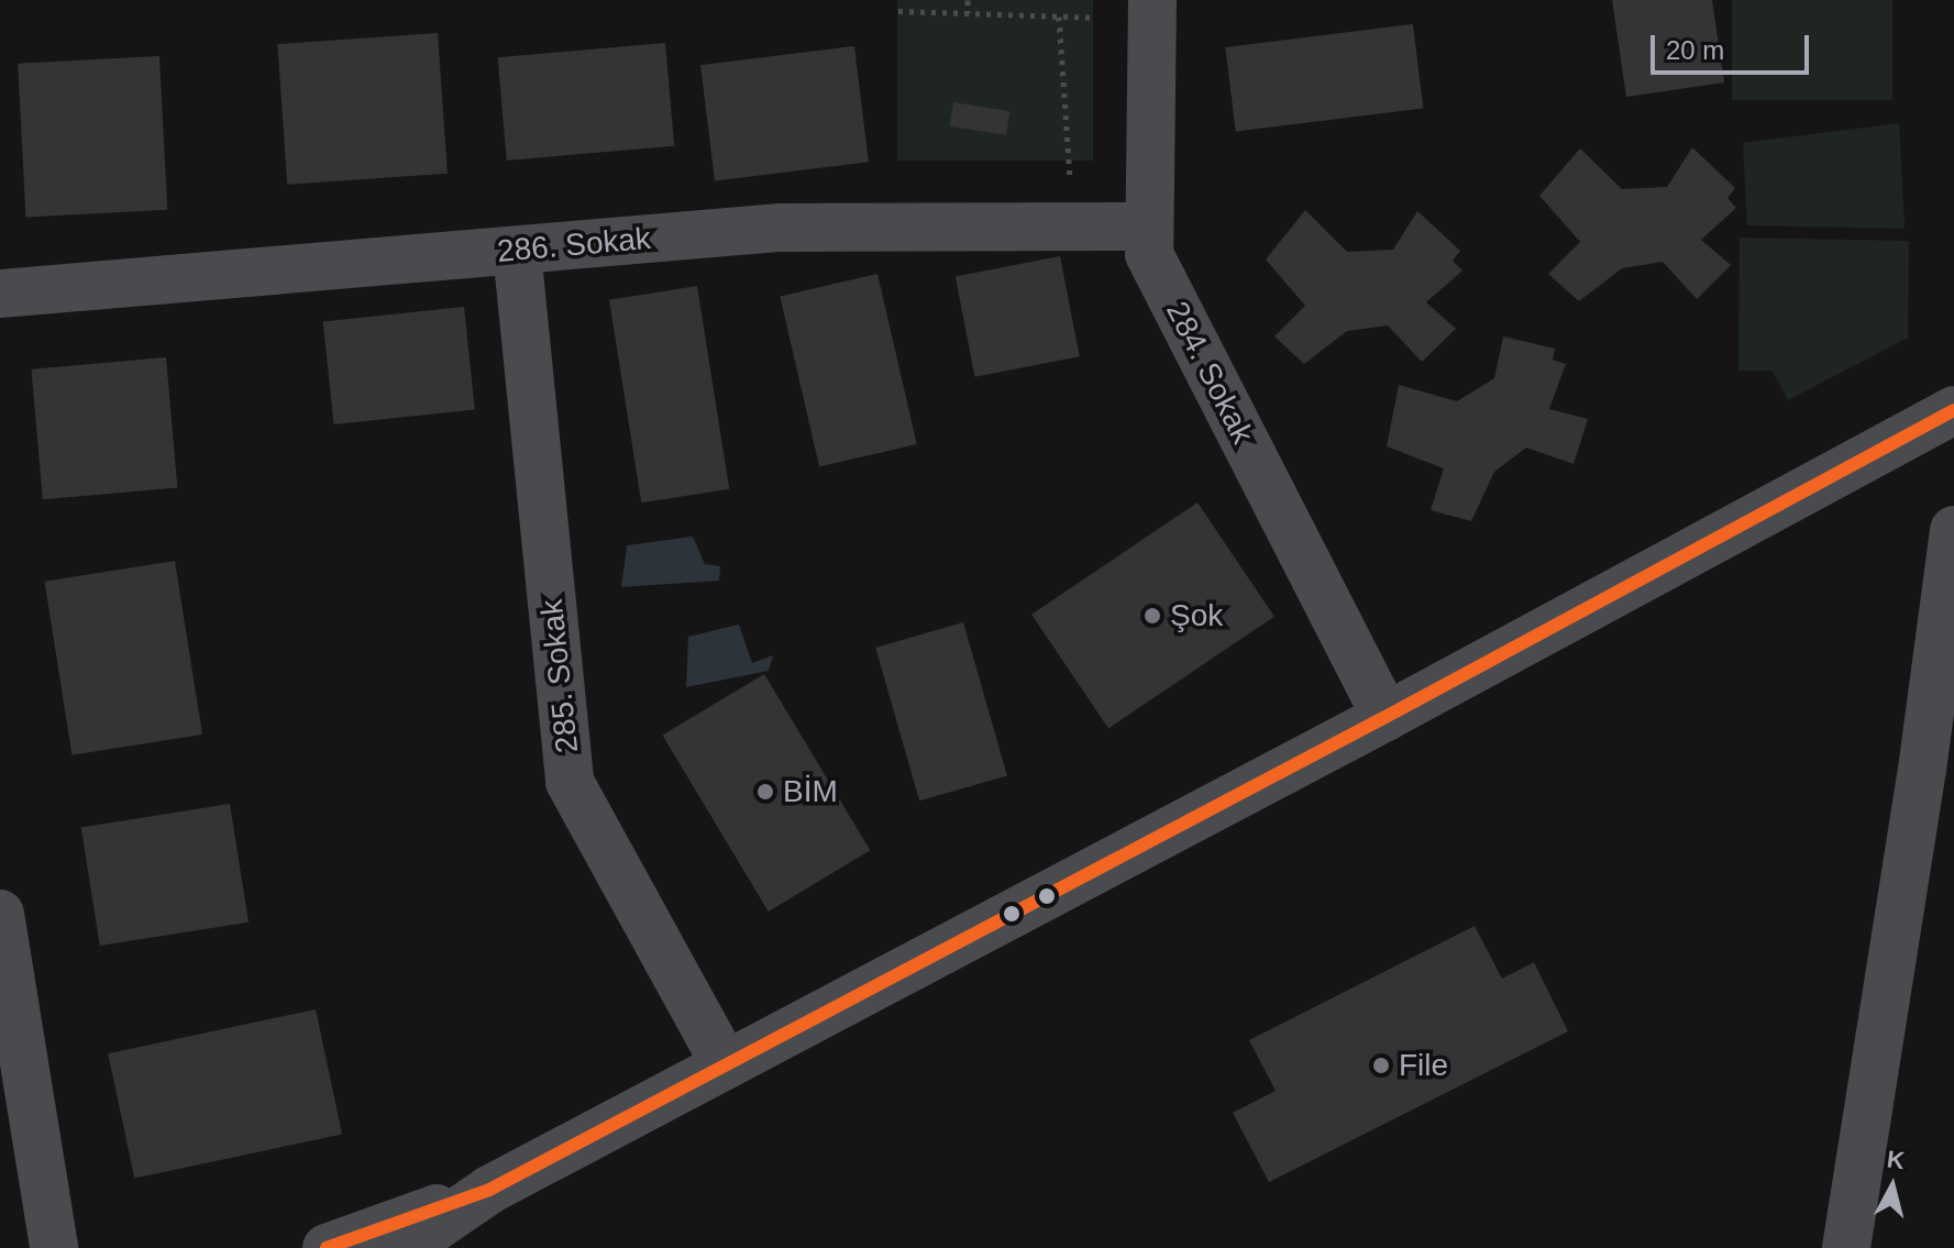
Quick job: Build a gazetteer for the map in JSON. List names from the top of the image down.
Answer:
{
  "streets": {
    "street": ["286. Sokak", "284. Sokak", "285. Sokak"]
  },
  "crossings": [
    ["286. Sokak", "284. Sokak"],
    ["286. Sokak", "285. Sokak"]
  ],
  "places": ["Şok", "BİM", "File"],
  "scale_bar": "20 m",
  "north": "top"
}
